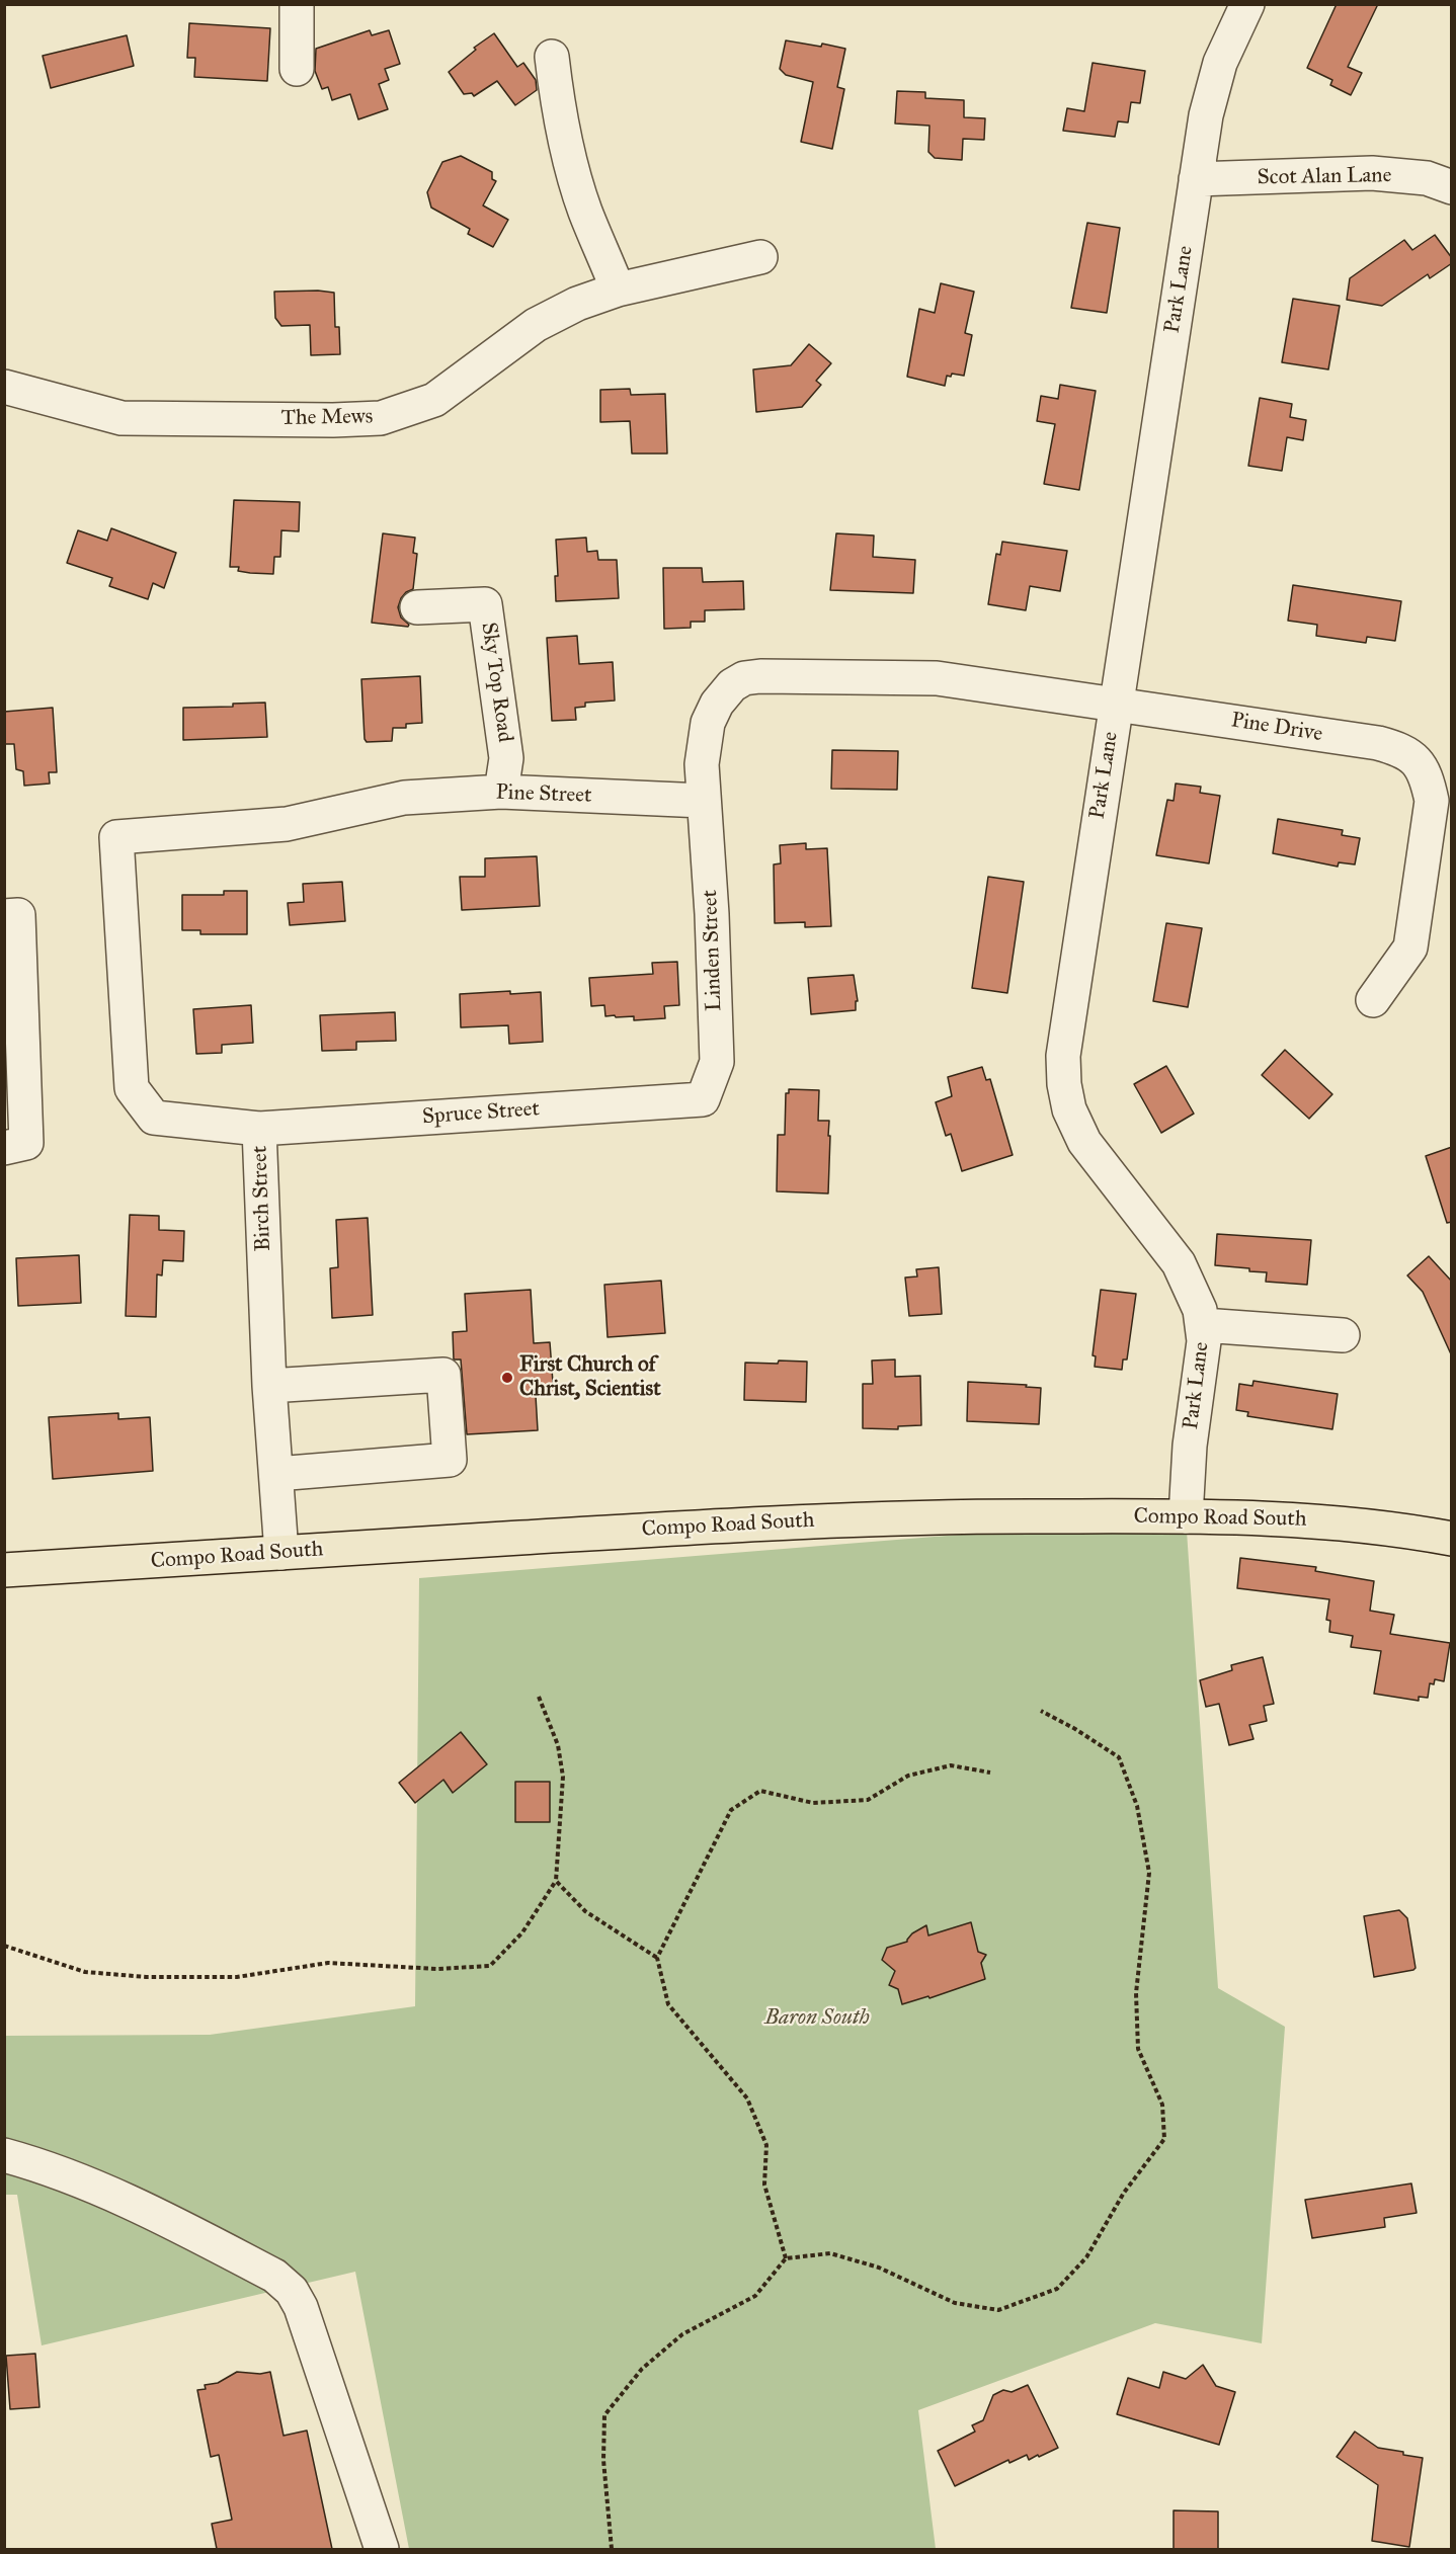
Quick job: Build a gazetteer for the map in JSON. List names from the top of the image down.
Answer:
{
  "streets": {
    "main road": ["Compo Road South"],
    "street": [
      "Scot Alan Lane",
      "Park Lane",
      "The Mews",
      "Sky Top Road",
      "Pine Drive",
      "Pine Street",
      "Linden Street",
      "Spruce Street",
      "Birch Street"
    ]
  },
  "crossings": [
    ["Scot Alan Lane", "Park Lane"],
    ["Park Lane", "Pine Drive"],
    ["Park Lane", "Compo Road South"],
    ["Sky Top Road", "Pine Street"],
    ["Pine Drive", "Pine Street"],
    ["Pine Drive", "Linden Street"],
    ["Pine Street", "Linden Street"],
    ["Pine Street", "Birch Street"],
    ["Linden Street", "Spruce Street"],
    ["Spruce Street", "Birch Street"],
    ["Birch Street", "Compo Road South"]
  ],
  "parks": ["Baron South"],
  "places": ["First Church of Christ, Scientist"]
}
